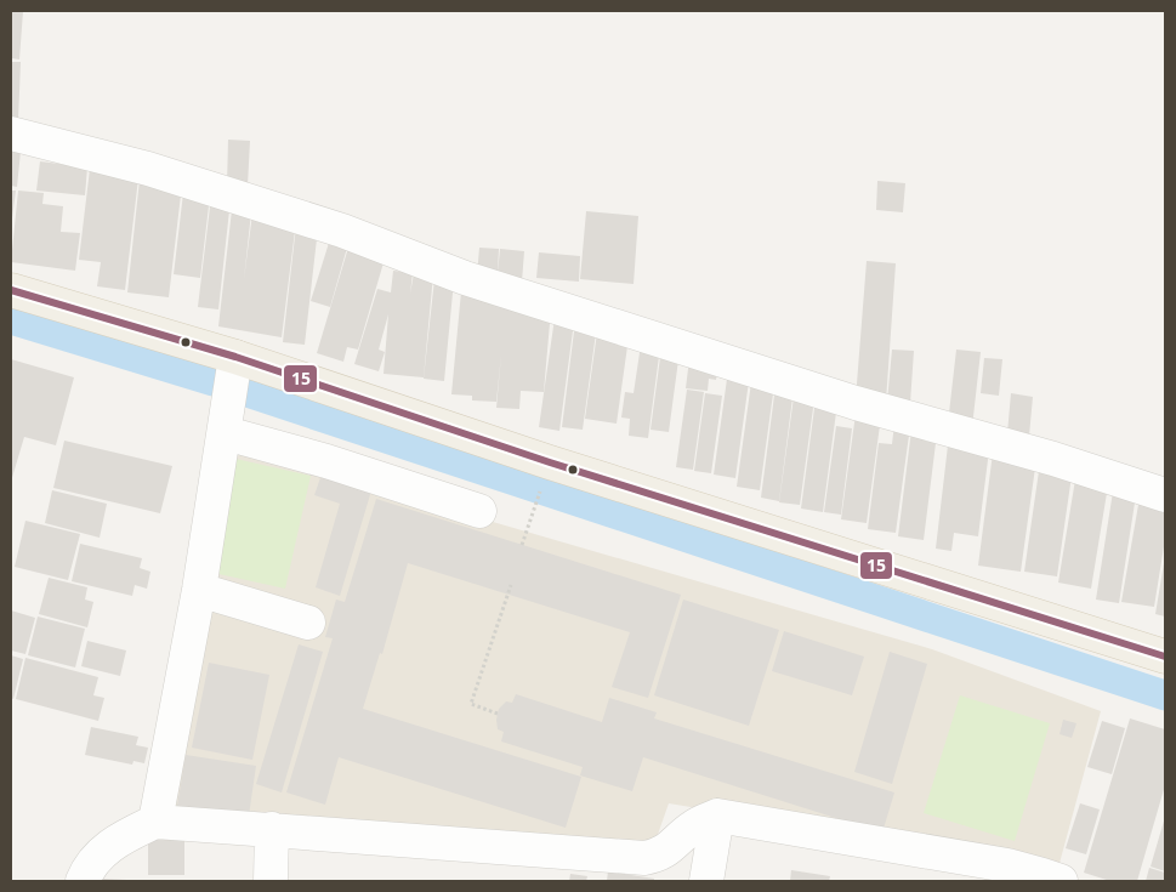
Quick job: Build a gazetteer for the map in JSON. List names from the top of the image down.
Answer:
{
  "lines": ["transit line 15"]
}
